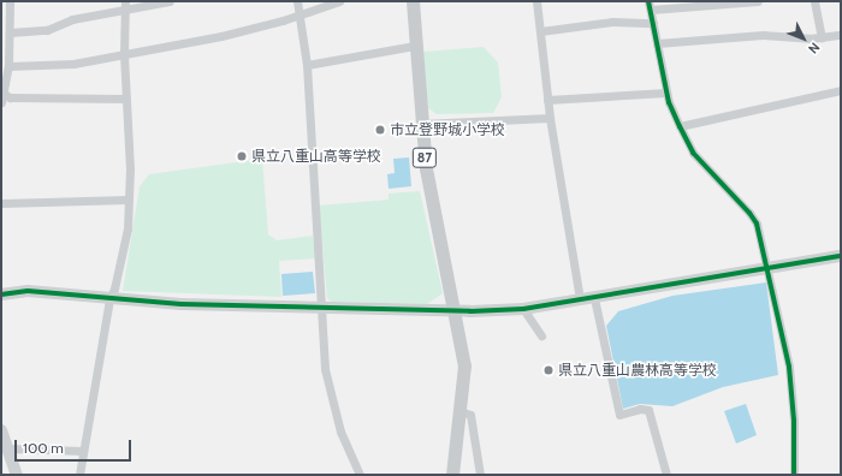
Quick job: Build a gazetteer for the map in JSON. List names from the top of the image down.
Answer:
{
  "streets": {
    "main road": ["87"]
  },
  "places": ["市立登野城小学校", "県立八重山高等学校", "県立八重山農林高等学校"],
  "scale_bar": "100 m",
  "north": "bottom right"
}
